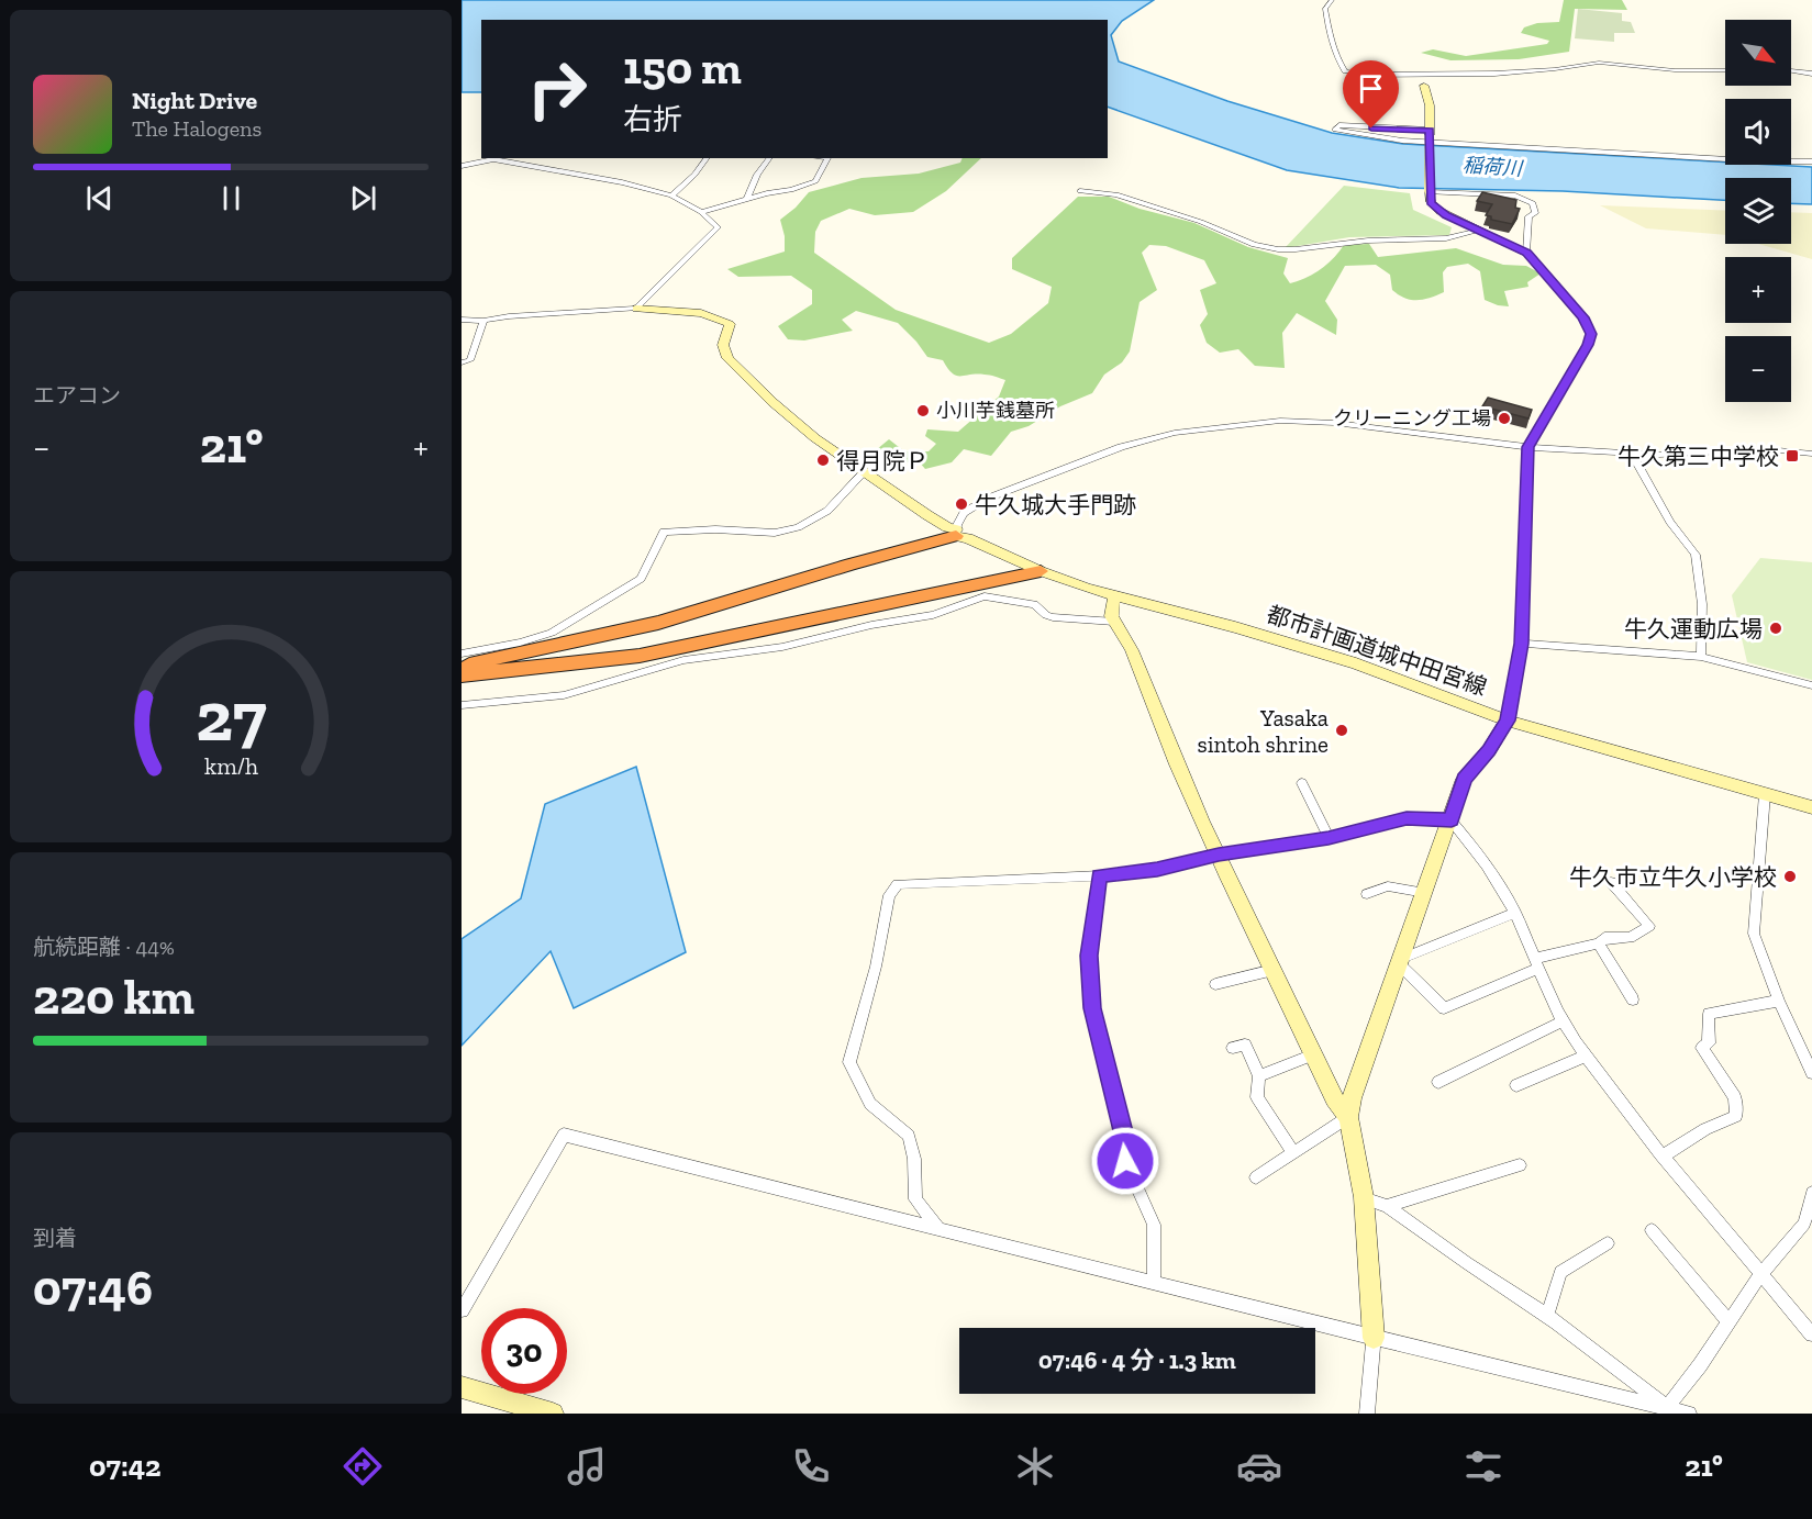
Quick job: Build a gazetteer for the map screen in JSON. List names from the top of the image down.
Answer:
{
  "streets": {
    "street": ["都市計画道城中田宮線"]
  },
  "water": ["稲荷川"],
  "places": {
    "other": [
      "小川芋銭墓所",
      "クリーニング工場",
      "得月院Ｐ",
      "牛久城大手門跡",
      "牛久運動広場",
      "Yasaka sintoh shrine",
      "牛久市立牛久小学校"
    ],
    "transit": ["牛久第三中学校"]
  },
  "north": "bottom right",
  "page": {
    "map_buttons": ["+", "−"],
    "turn": ["150 m", "右折"],
    "song": ["Night Drive", "The Halogens"],
    "tile": [
      "エアコン",
      ["航続距離 · 44%", "220 km"],
      ["到着", "07:46"]
    ],
    "heat": ["−", "21°", "+"],
    "limit": "30",
    "trip": "07:46 · 4 分 · 1.3 km",
    "tabs": ["07:42", "21°"],
    "gauge": ["27", "km/h"]
  }
}
